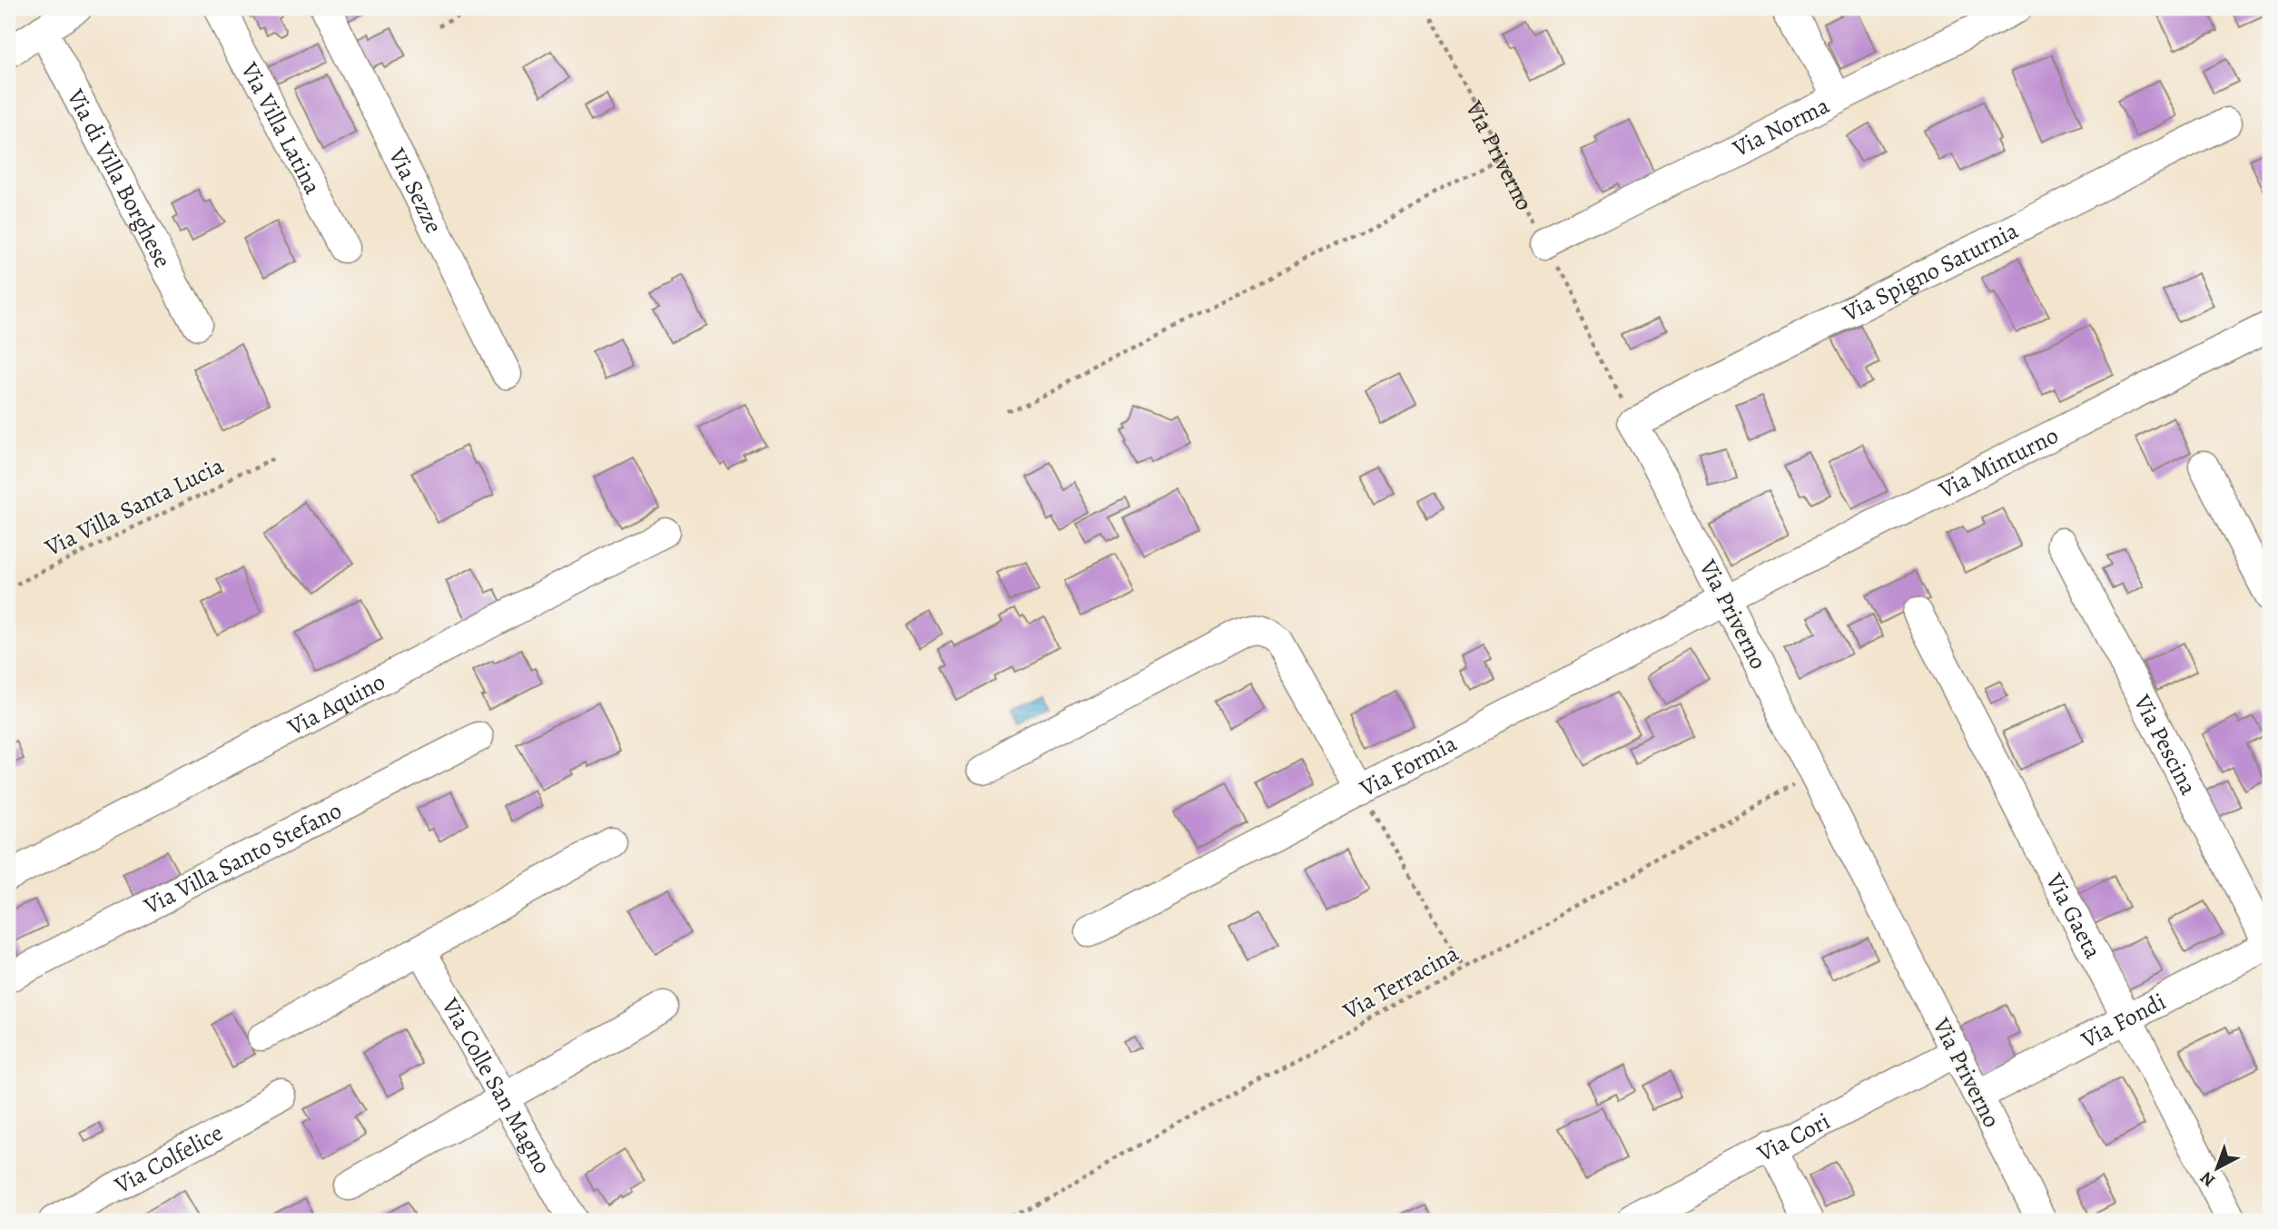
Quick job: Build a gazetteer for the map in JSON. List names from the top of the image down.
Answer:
{
  "streets": {
    "street": [
      "Via Norma",
      "Via Villa Latina",
      "Via Priverno",
      "Via di Villa Borghese",
      "Via Sezze",
      "Via Spigno Saturnia",
      "Via Minturno",
      "Via Aquino",
      "Via Pescina",
      "Via Formia",
      "Via Villa Santo Stefano",
      "Via Gaeta",
      "Via Fondi",
      "Via Colle San Magno",
      "Via Cori",
      "Via Colfelice"
    ],
    "path": ["Via Villa Santa Lucia", "Via Terracina"]
  },
  "crossings": [
    ["Via Norma", "Via Priverno"],
    ["Via Priverno", "Via Spigno Saturnia"],
    ["Via Priverno", "Via Minturno"],
    ["Via Priverno", "Via Formia"],
    ["Via Priverno", "Via Terracina"],
    ["Via Priverno", "Via Fondi"],
    ["Via Priverno", "Via Cori"],
    ["Via Minturno", "Via Formia"],
    ["Via Pescina", "Via Fondi"],
    ["Via Gaeta", "Via Fondi"]
  ],
  "north": "bottom left"
}
